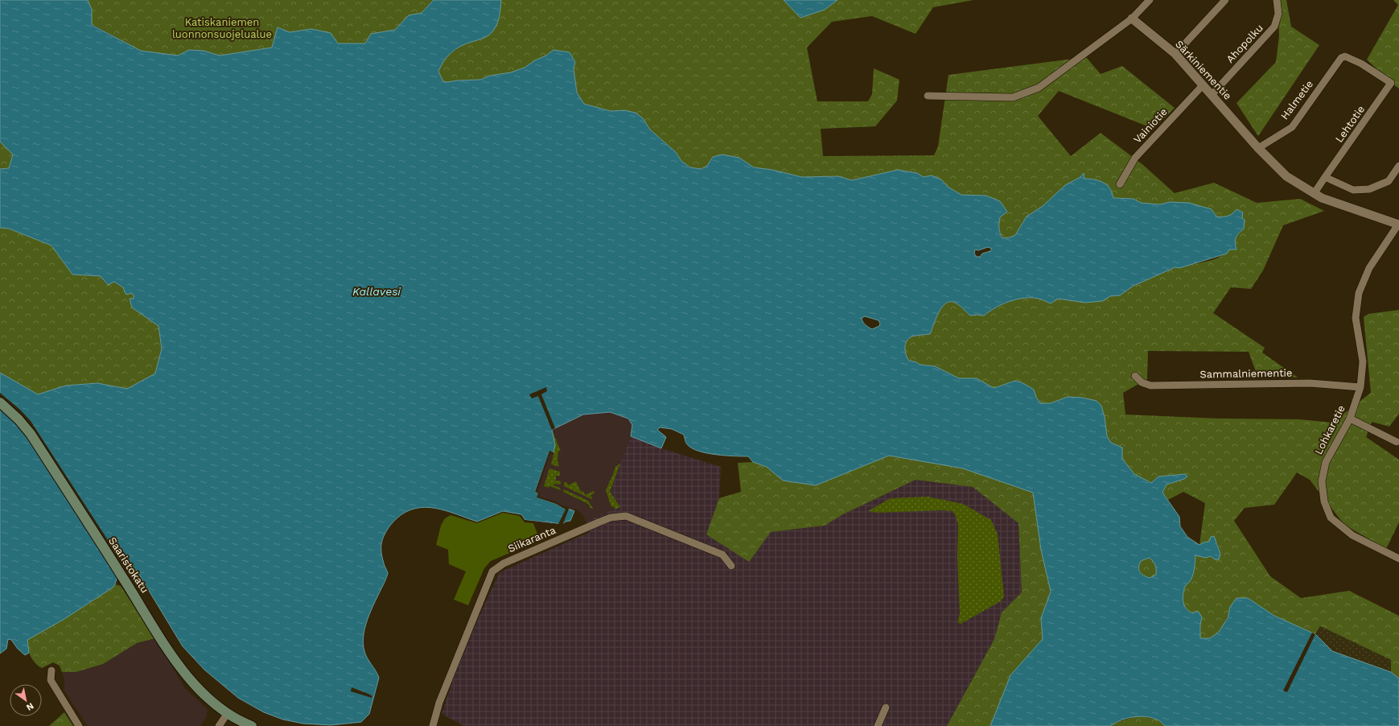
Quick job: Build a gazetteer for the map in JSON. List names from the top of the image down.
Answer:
{
  "streets": {
    "main road": ["Saaristokatu"],
    "street": [
      "Ahopolku",
      "Särkiniementie",
      "Halmetie",
      "Lehtotie",
      "Vainiotie",
      "Sammalniementie",
      "Lohkaretie",
      "Siikaranta"
    ]
  },
  "crossings": [
    ["Ahopolku", "Särkiniementie"],
    ["Särkiniementie", "Halmetie"],
    ["Särkiniementie", "Lehtotie"],
    ["Särkiniementie", "Vainiotie"],
    ["Särkiniementie", "Lohkaretie"],
    ["Halmetie", "Lehtotie"],
    ["Sammalniementie", "Lohkaretie"]
  ],
  "water": ["Kallavesi"],
  "parks": ["Katiskaniemen luonnonsuojelualue"],
  "north": "bottom right"
}
